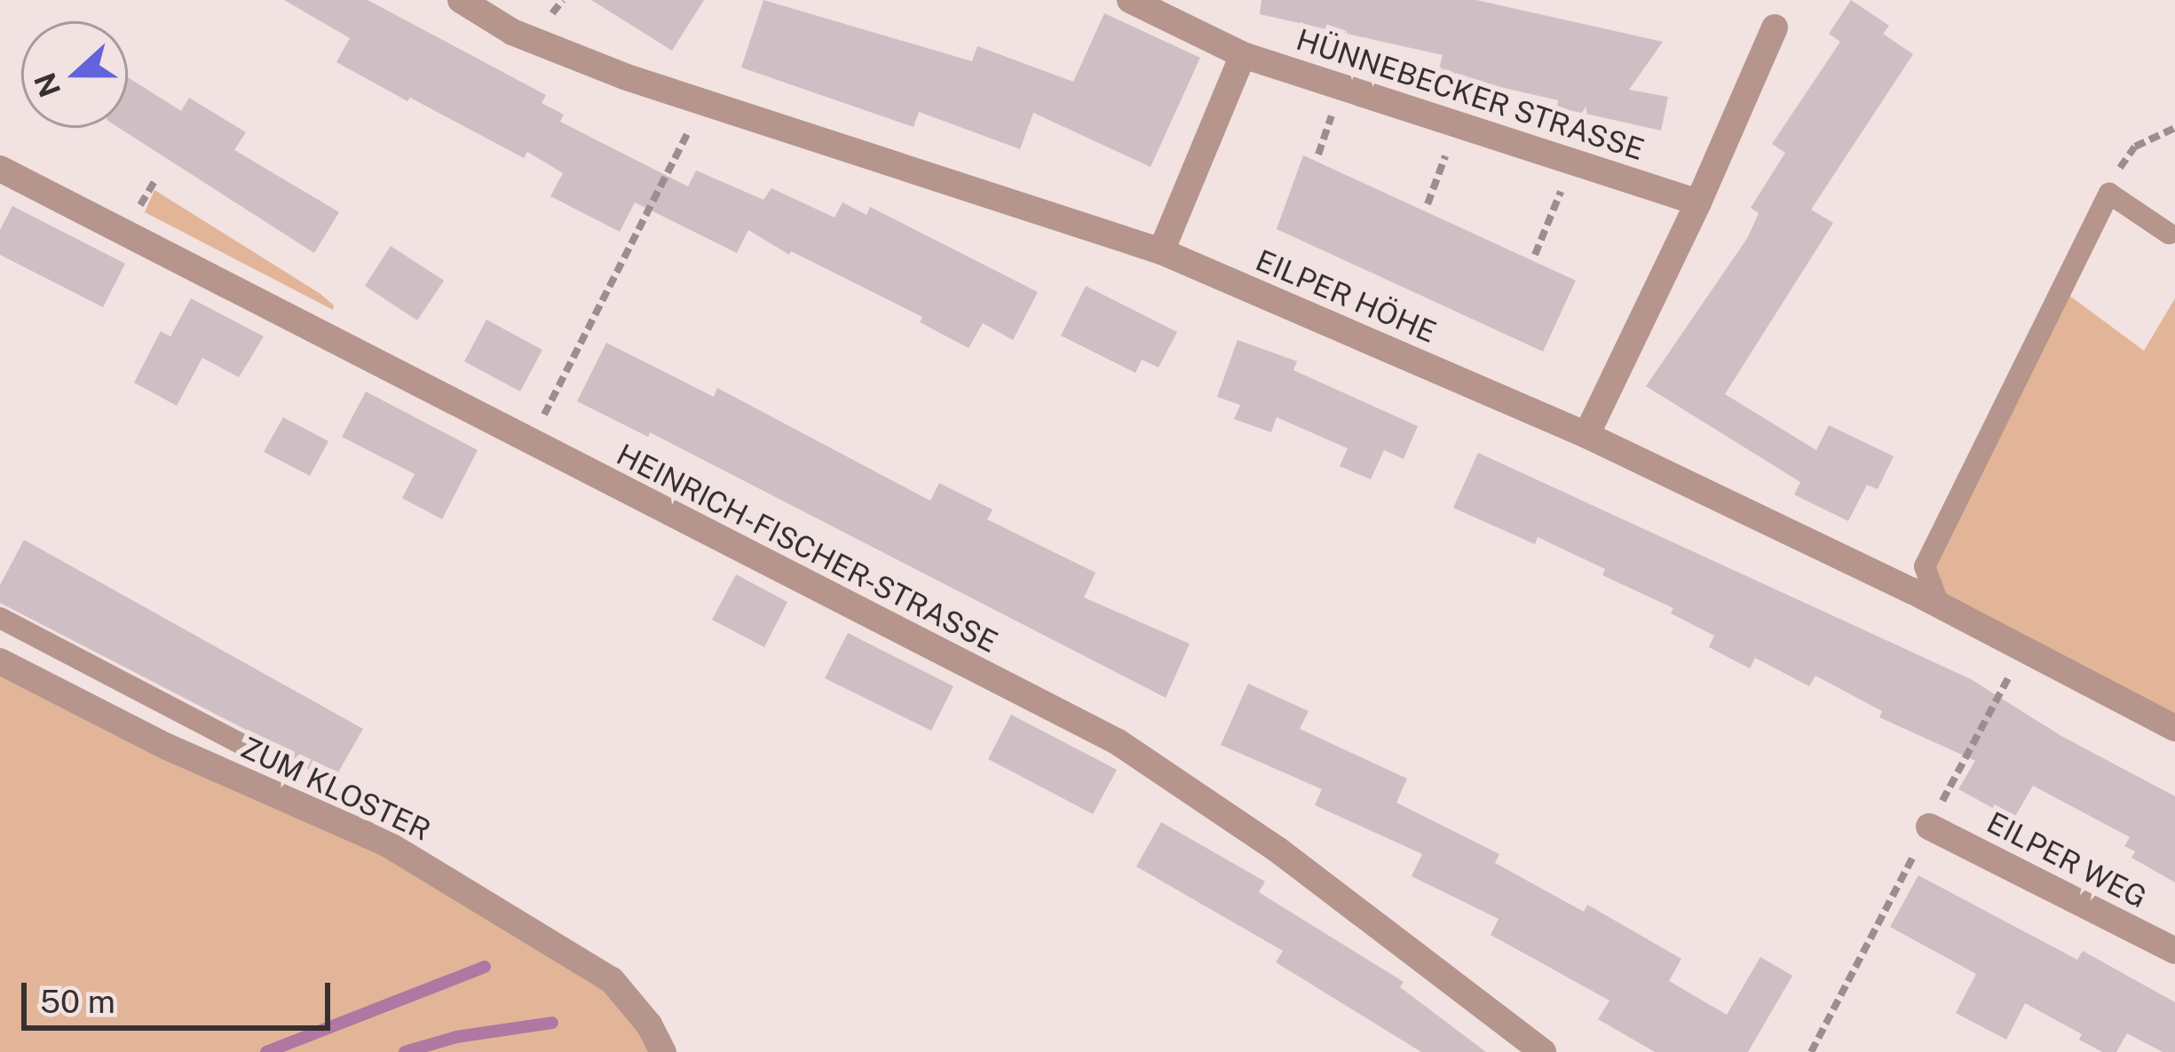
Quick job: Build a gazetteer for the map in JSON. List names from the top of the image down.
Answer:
{
  "streets": {
    "street": [
      "HÜNNEBECKER STRASSE",
      "EILPER HÖHE",
      "HEINRICH-FISCHER-STRASSE",
      "ZUM KLOSTER",
      "EILPER WEG"
    ]
  },
  "scale_bar": "50 m",
  "north": "left"
}
